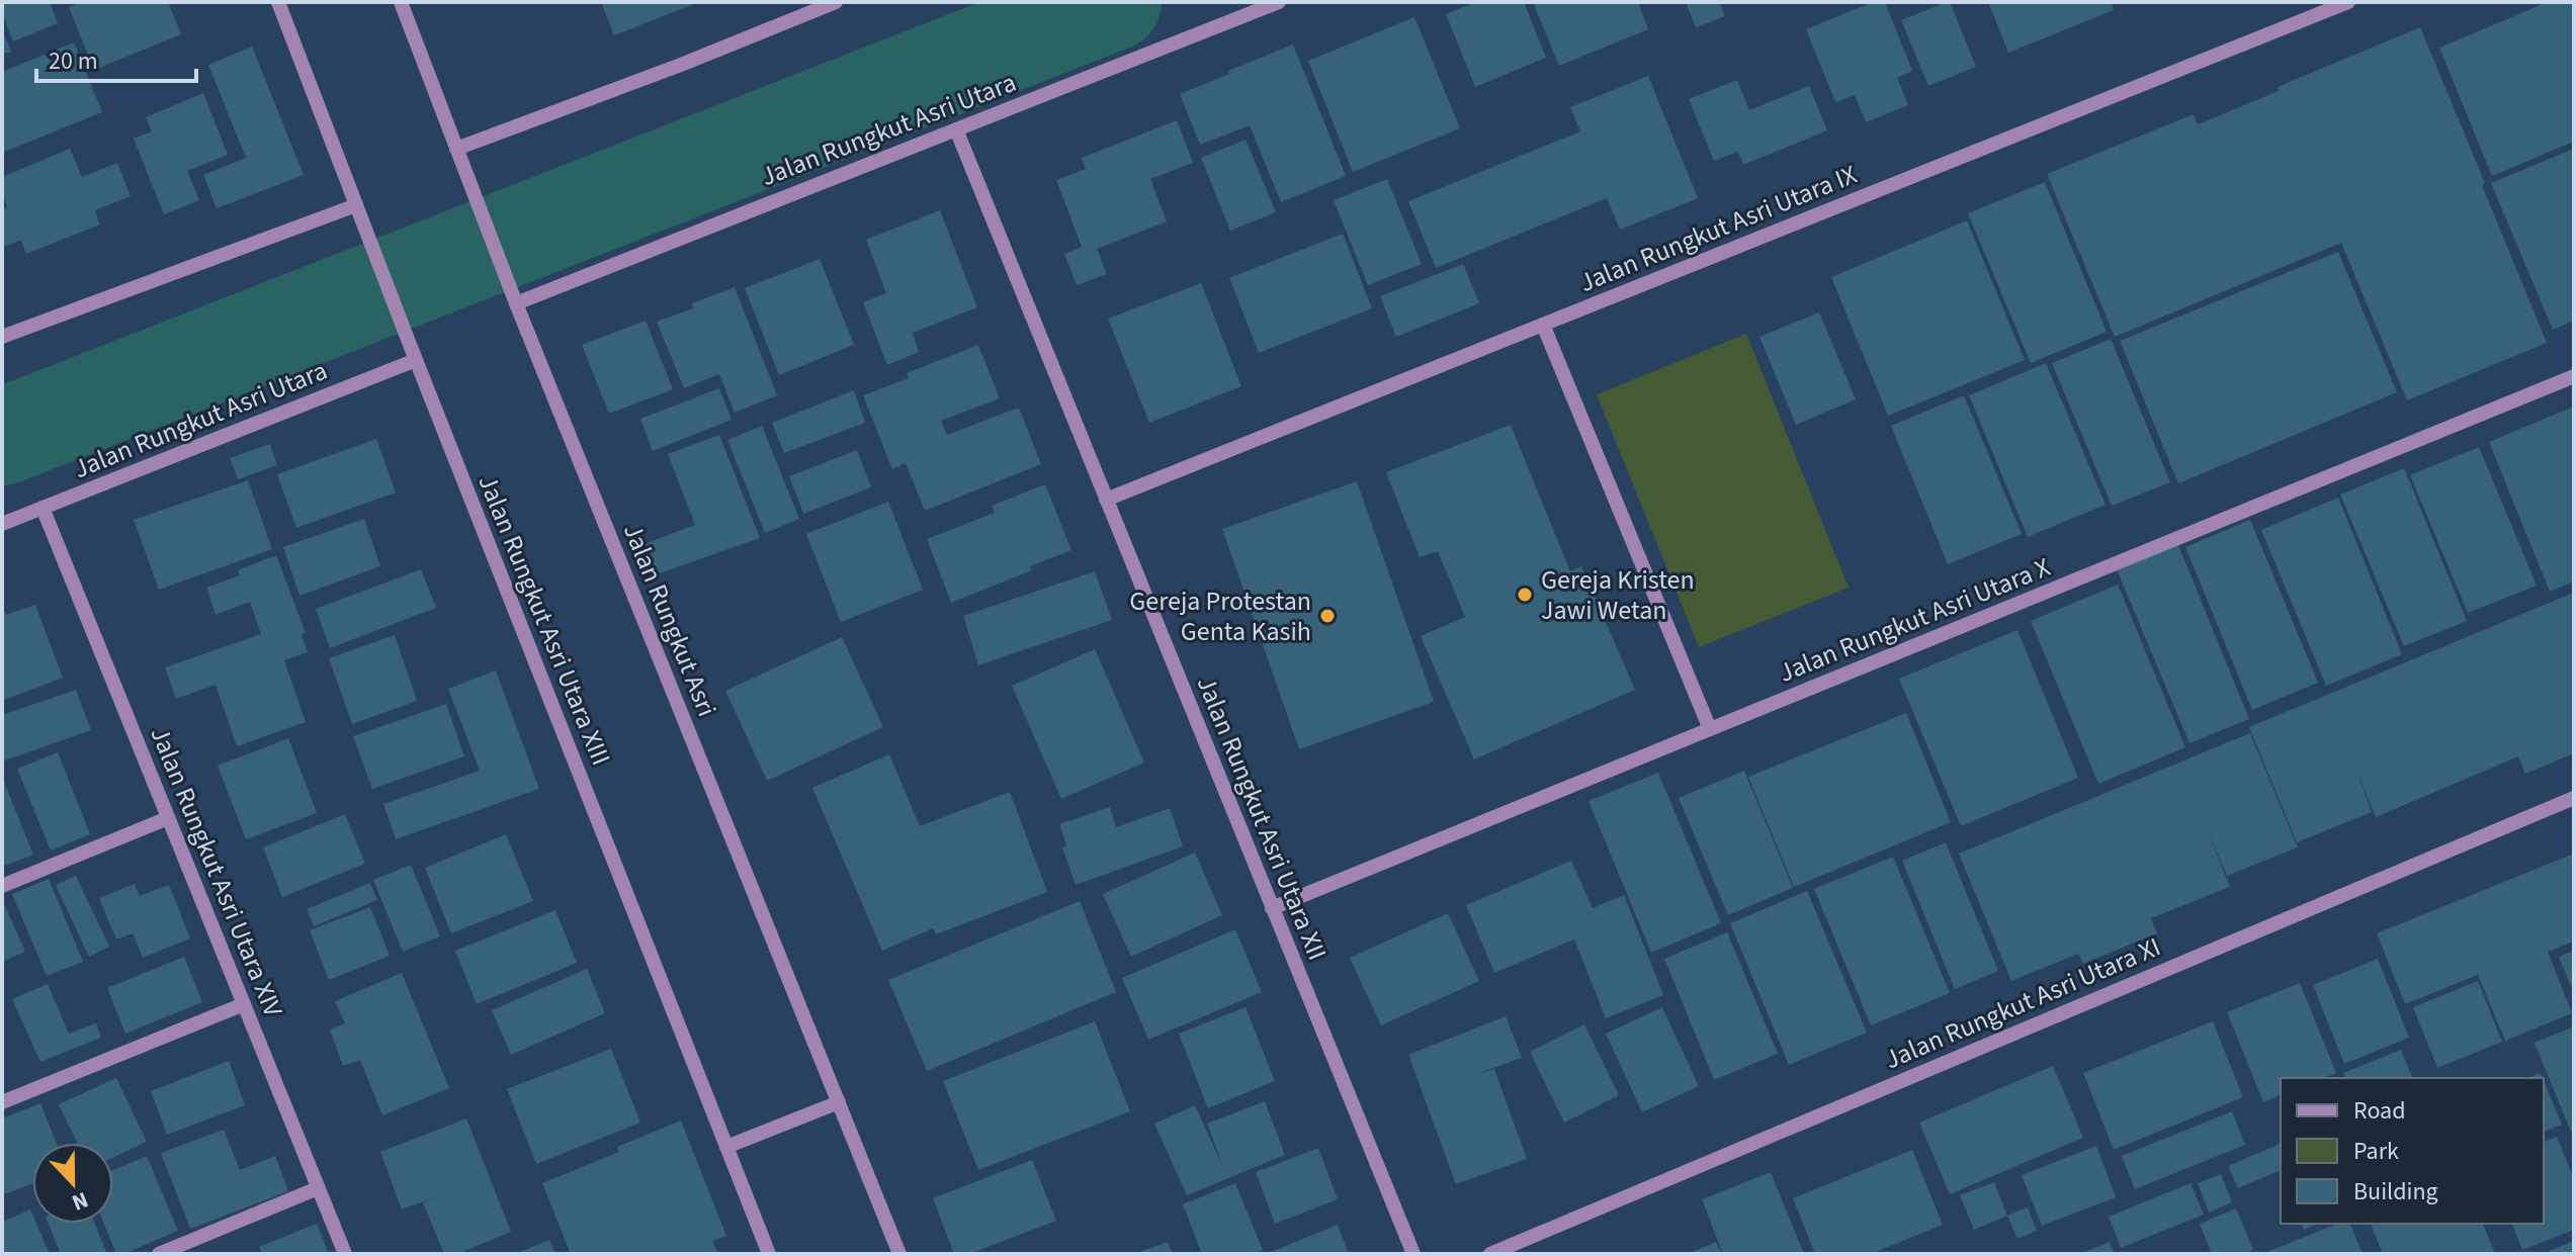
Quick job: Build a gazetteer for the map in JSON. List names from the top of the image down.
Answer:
{
  "streets": {
    "street": [
      "Jalan Rungkut Asri Utara",
      "Jalan Rungkut Asri Utara IX",
      "Jalan Rungkut Asri Utara XIII",
      "Jalan Rungkut Asri",
      "Jalan Rungkut Asri Utara X",
      "Jalan Rungkut Asri Utara XII",
      "Jalan Rungkut Asri Utara XIV",
      "Jalan Rungkut Asri Utara XI"
    ]
  },
  "crossings": [
    ["Jalan Rungkut Asri Utara", "Jalan Rungkut Asri Utara XIII"],
    ["Jalan Rungkut Asri Utara", "Jalan Rungkut Asri"],
    ["Jalan Rungkut Asri Utara", "Jalan Rungkut Asri Utara XII"],
    ["Jalan Rungkut Asri Utara", "Jalan Rungkut Asri Utara XIV"],
    ["Jalan Rungkut Asri Utara IX", "Jalan Rungkut Asri Utara XII"],
    ["Jalan Rungkut Asri Utara X", "Jalan Rungkut Asri Utara XII"]
  ],
  "places": ["Gereja Kristen Jawi Wetan", "Gereja Protestan Genta Kasih"],
  "legend": ["Road", "Park", "Building"],
  "scale_bar": "20 m",
  "north": "bottom"
}
